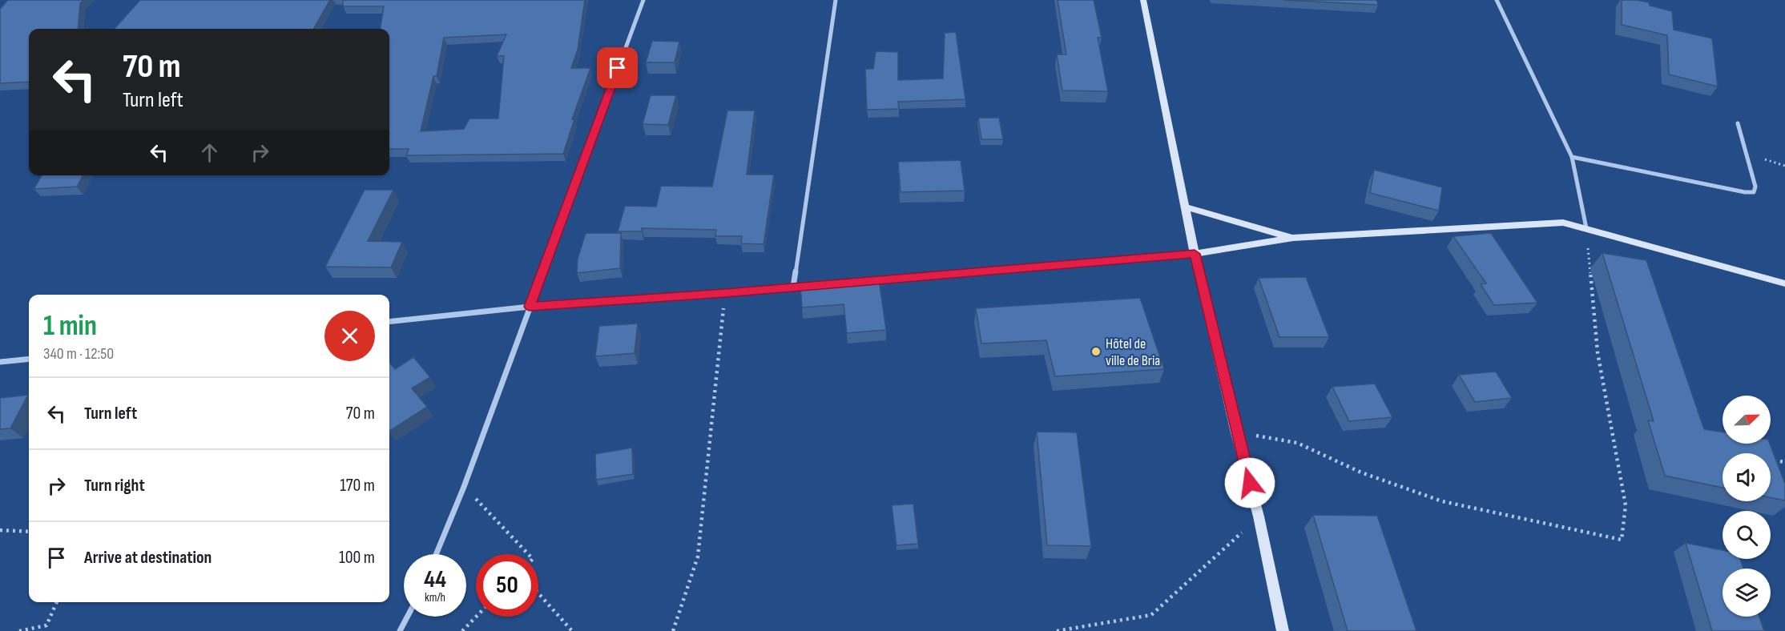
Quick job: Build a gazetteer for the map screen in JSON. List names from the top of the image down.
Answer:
{
  "places": ["Hôtel de ville de Bria"],
  "north": "top right",
  "page": {
    "turn": ["70 m", "Turn left"],
    "heading": ["1 min", "340 m · 12:50"],
    "list": [
      {
        "name": "Turn left",
        "value": "70 m"
      },
      {
        "name": "Turn right",
        "value": "170 m"
      },
      {
        "name": "Arrive at destination",
        "value": "100 m"
      }
    ],
    "speed": "44 km/h",
    "limit": "50"
  }
}
